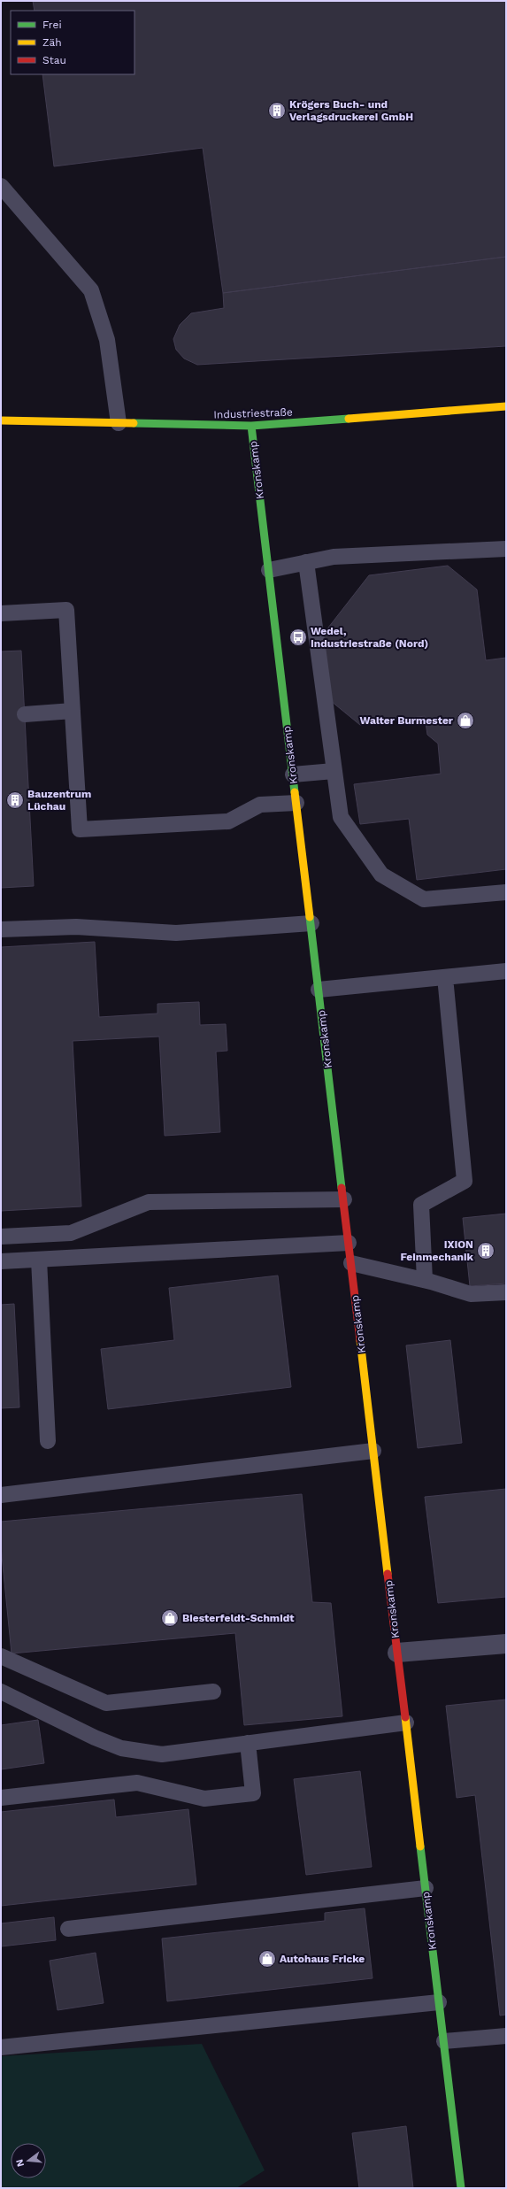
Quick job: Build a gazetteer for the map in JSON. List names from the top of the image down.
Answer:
{
  "streets": {
    "street": ["Industriestraße", "Kronskamp"]
  },
  "crossings": [
    ["Industriestraße", "Kronskamp"]
  ],
  "places": {
    "building": ["Krögers Buch- und Verlagsdruckerei GmbH", "Bauzentrum Lüchau", "IXION Feinmechanik"],
    "bus stop": ["Wedel, Industriestraße (Nord)"],
    "shop": ["Walter Burmester", "Biesterfeldt-Schmidt", "Autohaus Fricke"]
  },
  "legend": ["Frei", "Zäh", "Stau"],
  "north": "left"
}
